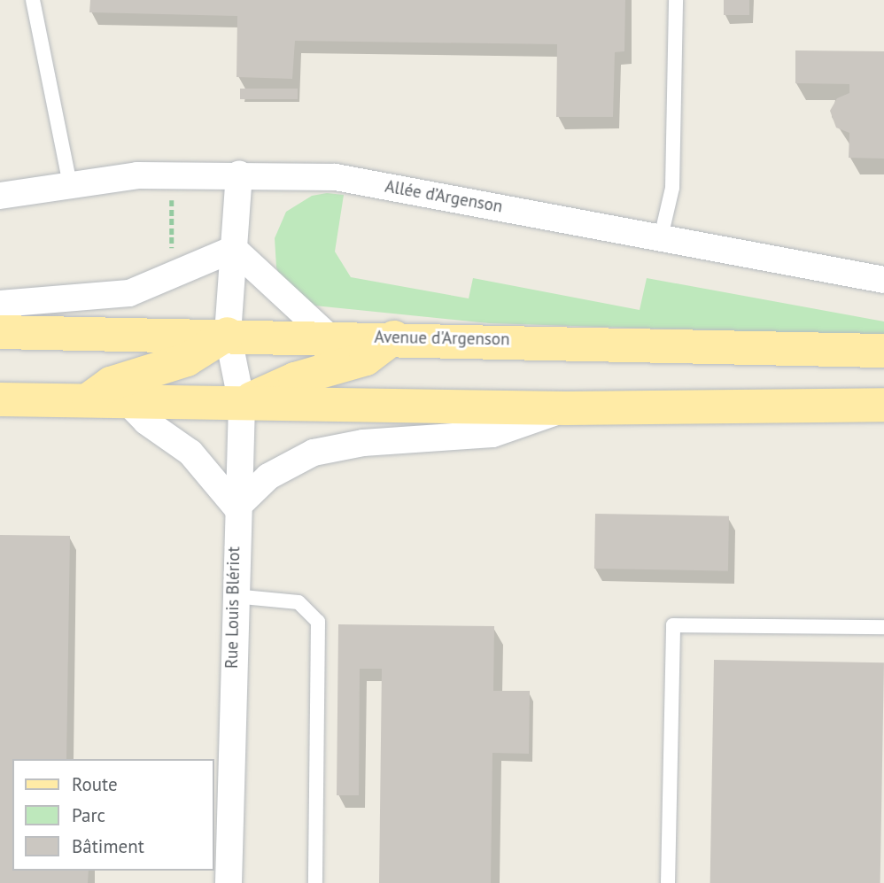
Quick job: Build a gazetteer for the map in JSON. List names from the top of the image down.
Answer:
{
  "streets": {
    "main road": ["Avenue d'Argenson"],
    "street": ["Allée d’Argenson", "Rue Louis Blériot"]
  },
  "crossings": [
    ["Allée d’Argenson", "Rue Louis Blériot"],
    ["Avenue d'Argenson", "Rue Louis Blériot"]
  ],
  "legend": ["Route", "Parc", "Bâtiment"]
}
